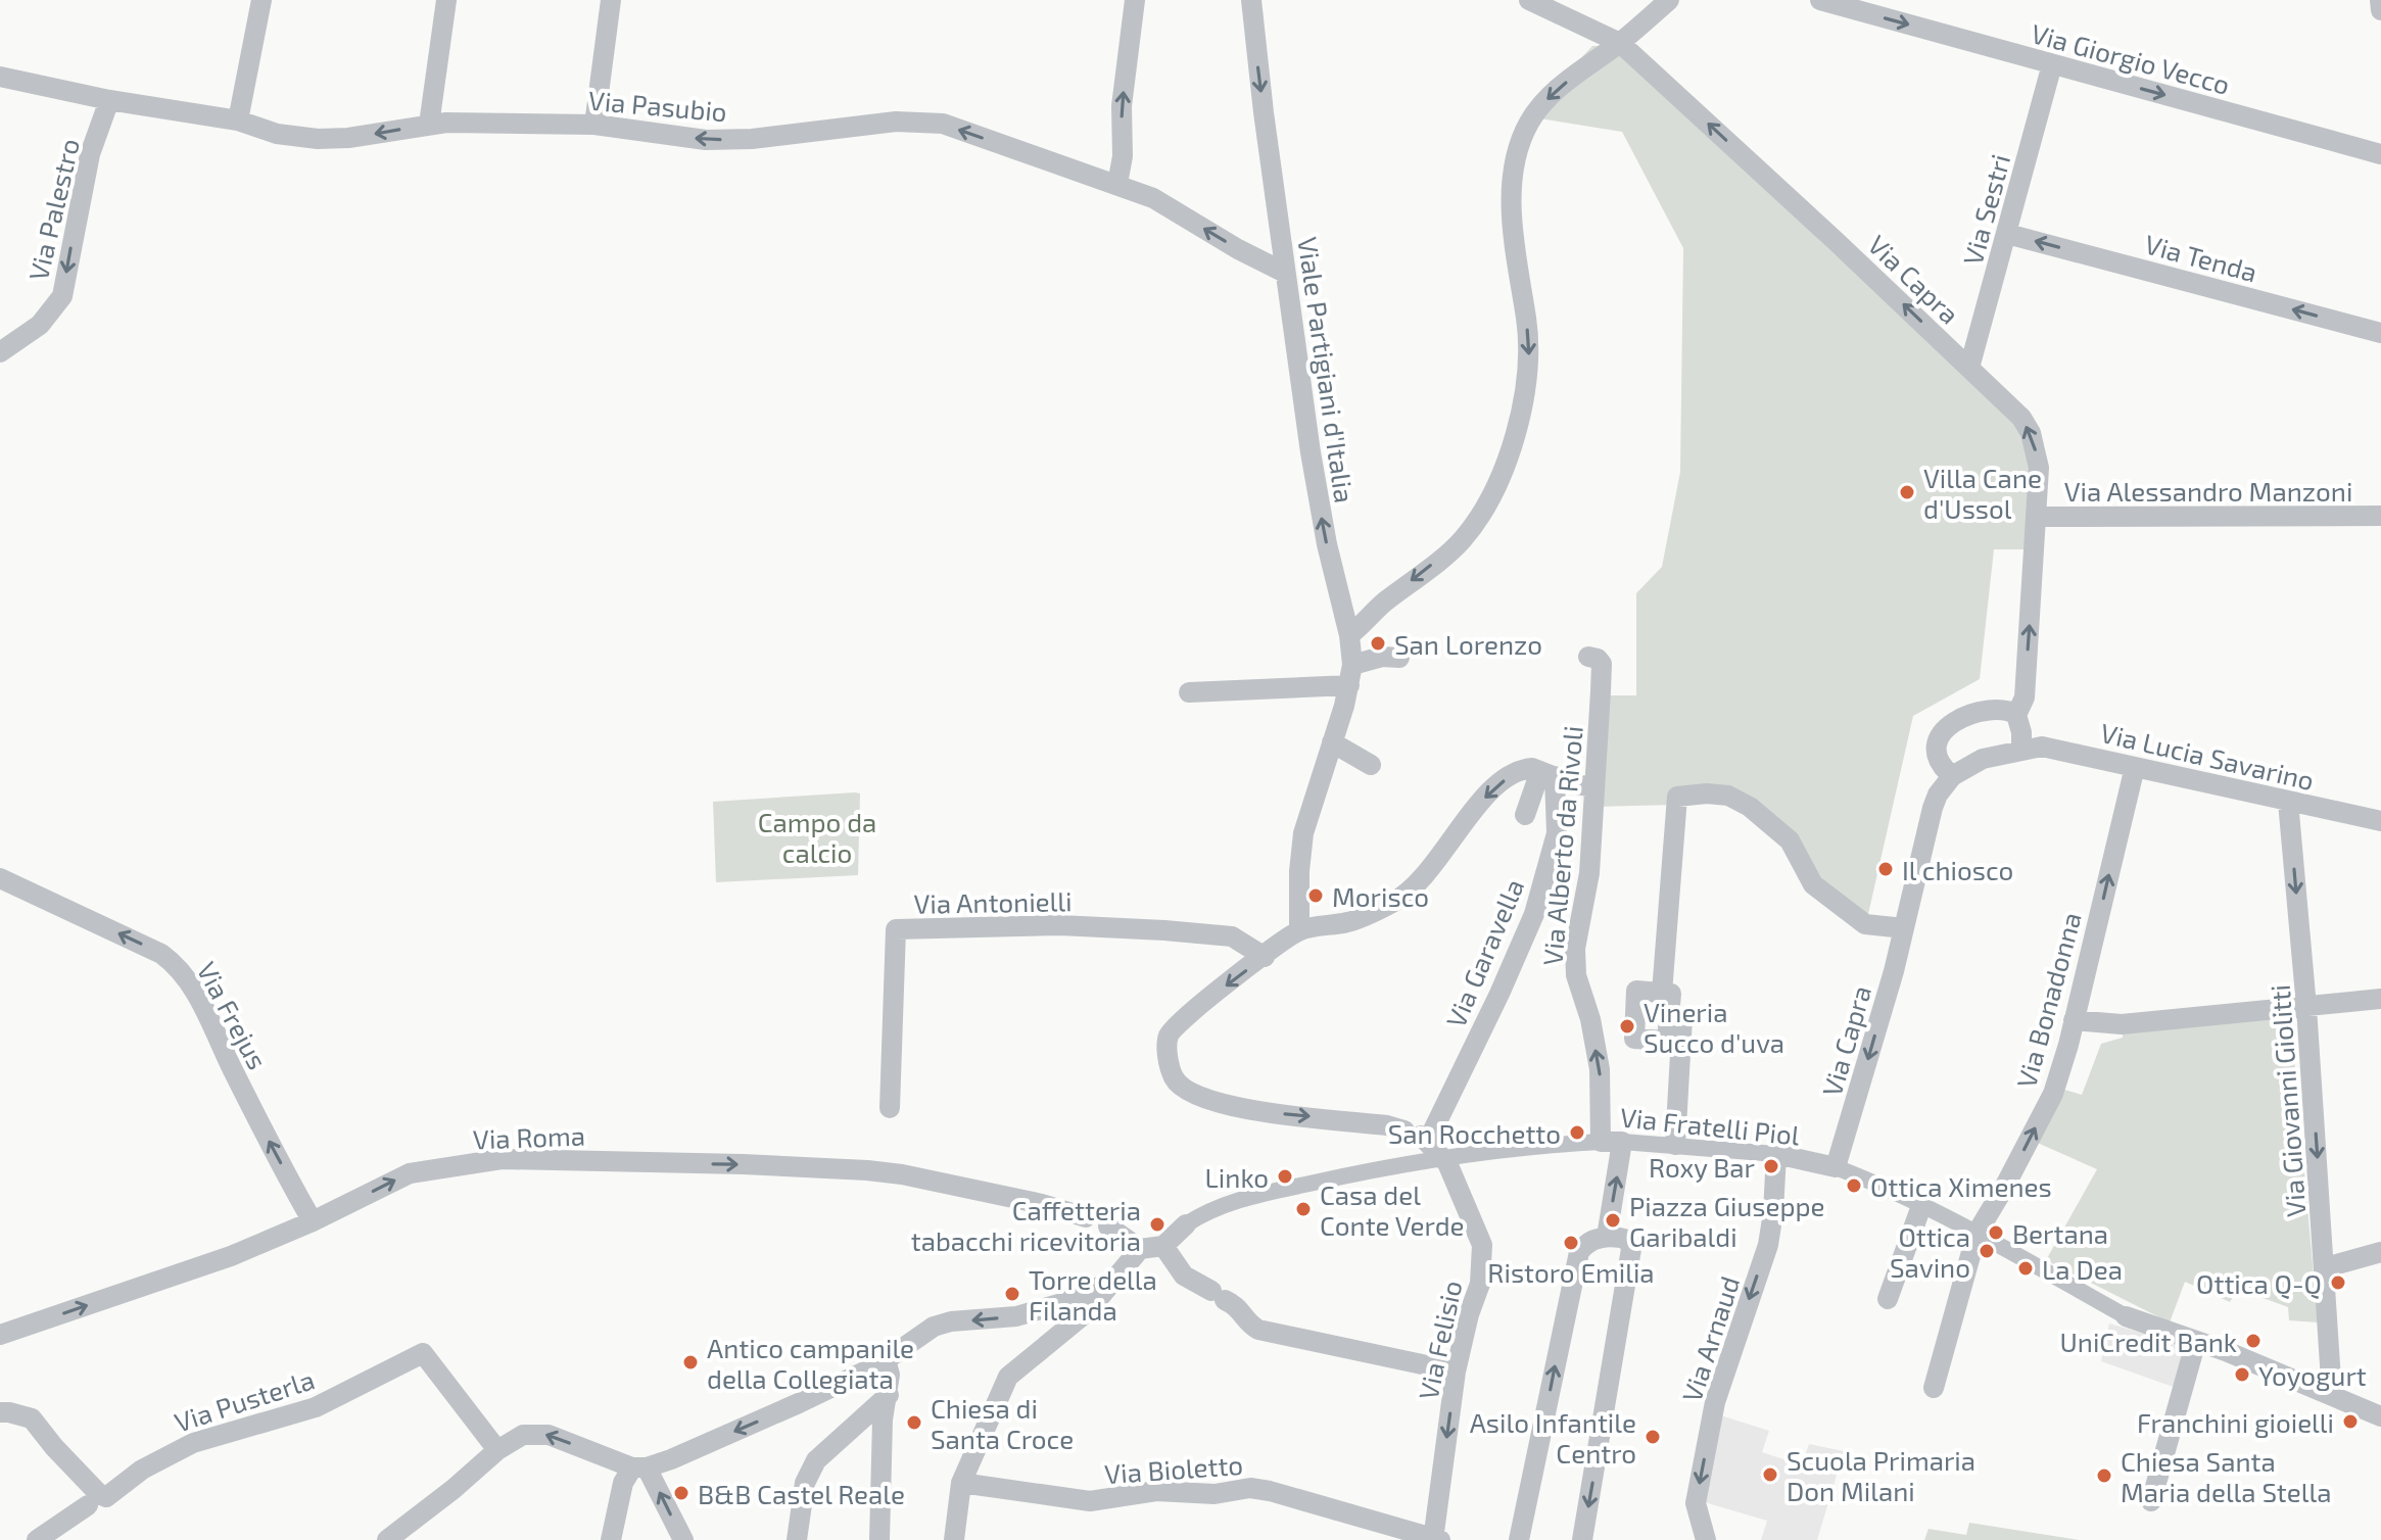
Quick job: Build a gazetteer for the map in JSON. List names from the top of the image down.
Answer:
{
  "streets": {
    "street": [
      "Via Giorgio Vecco",
      "Via Pasubio",
      "Via Palestro",
      "Via Sestri",
      "Via Tenda",
      "Via Capra",
      "Viale Partigiani d'Italia",
      "Via Alessandro Manzoni",
      "Via Lucia Savarino",
      "Via Alberto da Rivoli",
      "Via Antonielli",
      "Via Garavella",
      "Via Bonadonna",
      "Via Frejus",
      "Via Giovanni Giolitti",
      "Via Fratelli Piol",
      "Via Roma",
      "Via Arnaud",
      "Via Felisio",
      "Via Pusterla",
      "Via Bioletto"
    ]
  },
  "crossings": [
    ["Via Giorgio Vecco", "Via Sestri"],
    ["Via Pasubio", "Via Palestro"],
    ["Via Pasubio", "Viale Partigiani d'Italia"],
    ["Via Sestri", "Via Tenda"],
    ["Via Sestri", "Via Capra"],
    ["Via Capra", "Via Alessandro Manzoni"],
    ["Via Capra", "Via Lucia Savarino"],
    ["Via Capra", "Via Fratelli Piol"],
    ["Via Lucia Savarino", "Via Bonadonna"],
    ["Via Lucia Savarino", "Via Giovanni Giolitti"],
    ["Via Alberto da Rivoli", "Via Fratelli Piol"],
    ["Via Bonadonna", "Via Fratelli Piol"],
    ["Via Frejus", "Via Roma"],
    ["Via Giovanni Giolitti", "Via Fratelli Piol"],
    ["Via Fratelli Piol", "Via Arnaud"],
    ["Via Fratelli Piol", "Via Felisio"],
    ["Via Felisio", "Via Bioletto"]
  ],
  "one_way": [
    "Via Giorgio Vecco",
    "Via Pasubio",
    "Via Palestro",
    "Via Tenda",
    "Via Bonadonna",
    "Via Frejus",
    "Via Giovanni Giolitti",
    "Via Roma"
  ],
  "parks": ["Campo da calcio"],
  "places": [
    "Villa Cane d'Ussol",
    "San Lorenzo",
    "Il chiosco",
    "Morisco",
    "Vineria Succo d'uva",
    "San Rocchetto",
    "Roxy Bar",
    "Linko",
    "Ottica Ximenes",
    "Casa del Conte Verde",
    "Piazza Giuseppe Garibaldi",
    "Caffetteria tabacchi ricevitoria",
    "Bertana",
    "Ristoro Emilia",
    "Ottica Savino",
    "La Dea",
    "Ottica Q-Q",
    "Torre della Filanda",
    "UniCredit Bank",
    "Antico campanile della Collegiata",
    "Yoyogurt",
    "Franchini gioielli",
    "Chiesa di Santa Croce",
    "Asilo Infantile Centro",
    "Scuola Primaria Don Milani",
    "Chiesa Santa Maria della Stella",
    "B&B Castel Reale"
  ]
}
